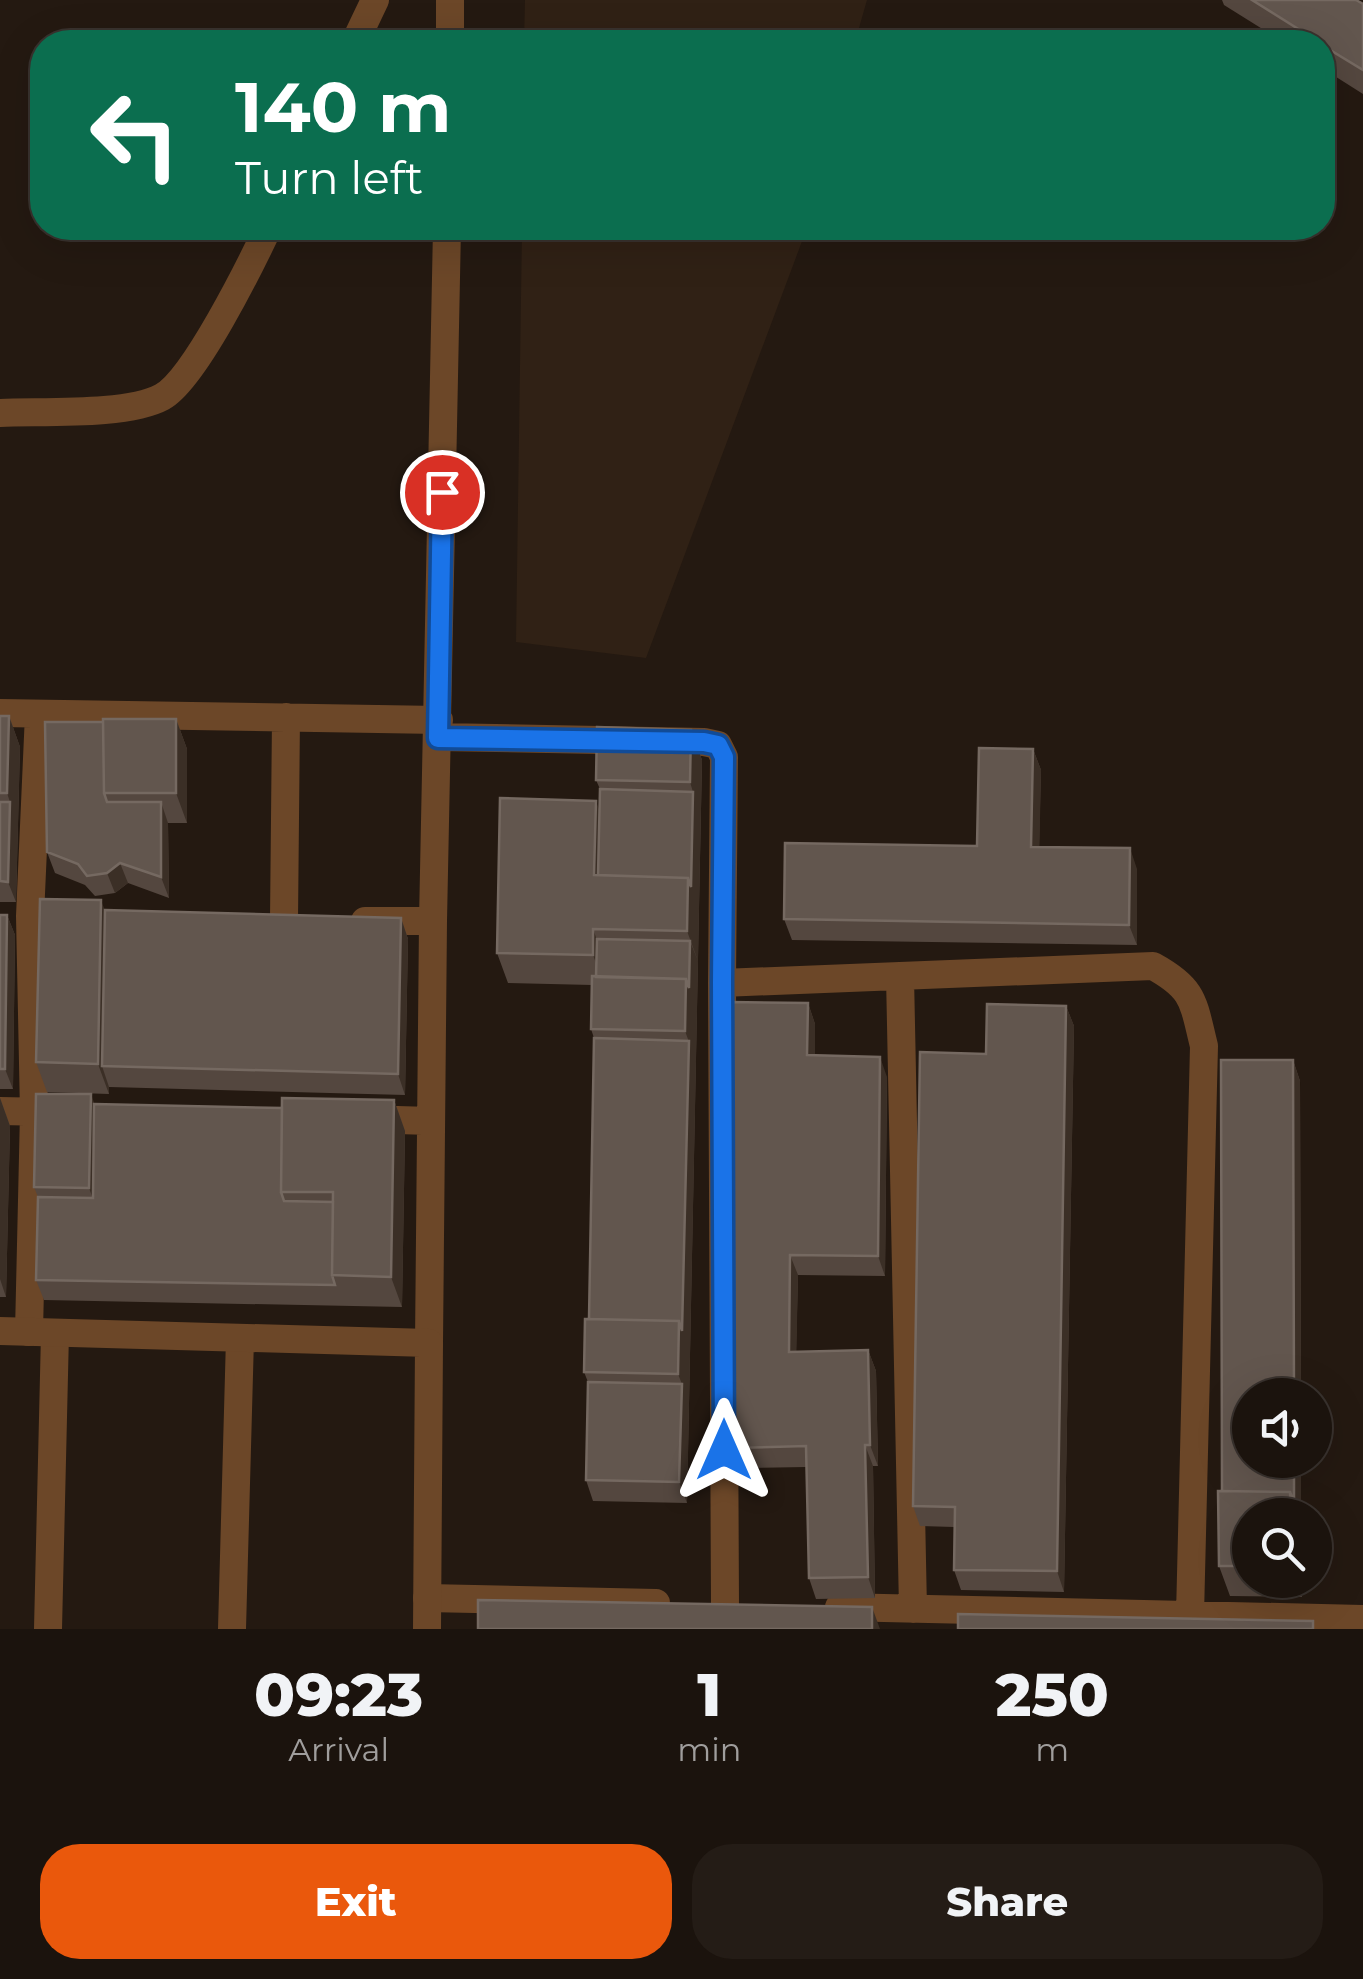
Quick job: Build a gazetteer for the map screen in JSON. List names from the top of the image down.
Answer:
{
  "page": {
    "turn": ["140 m", "Turn left"],
    "eta": [
      "09:23",
      "Arrival",
      "1",
      "min",
      "250",
      "m"
    ],
    "buttons": ["Exit", "Share"]
  }
}
